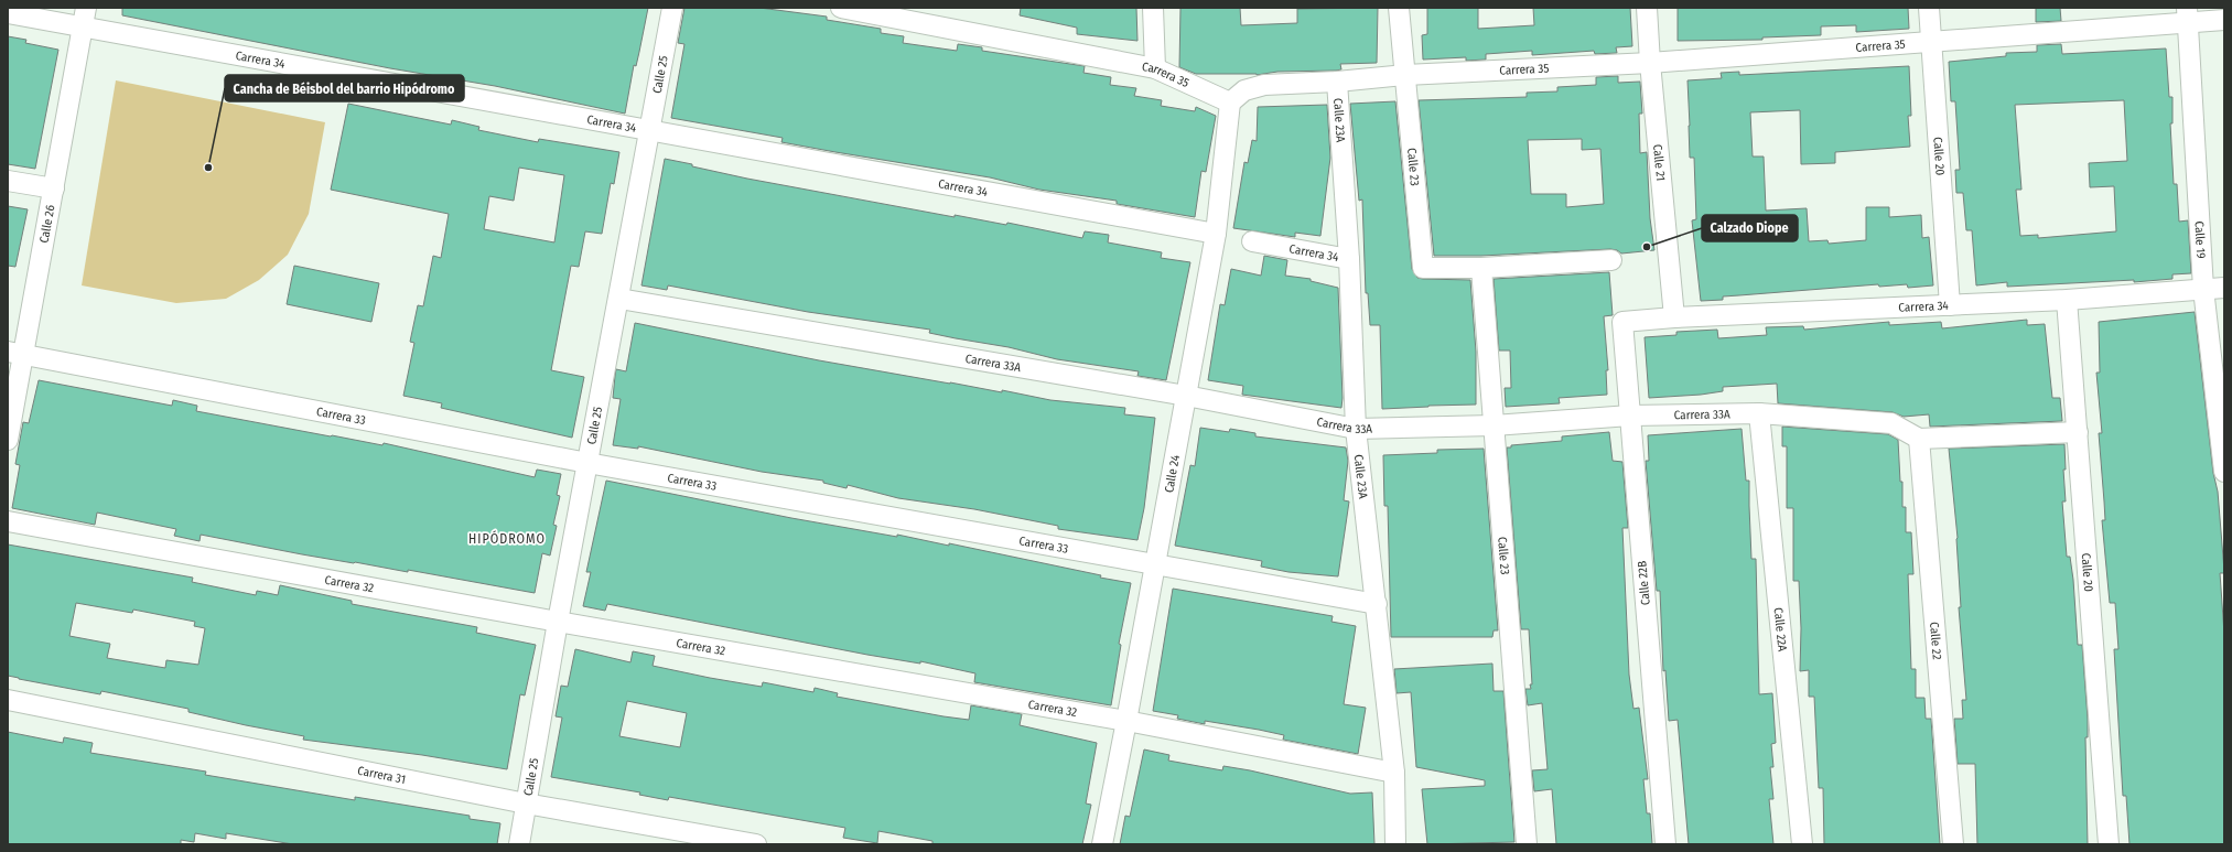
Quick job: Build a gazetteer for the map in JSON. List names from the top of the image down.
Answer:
{
  "streets": {
    "street": [
      "Carrera 35",
      "Carrera 34",
      "Calle 25",
      "Calle 23A",
      "Calle 20",
      "Calle 21",
      "Calle 23",
      "Calle 26",
      "Calle 19",
      "Carrera 33A",
      "Carrera 33",
      "Calle 24",
      "Carrera 32",
      "Calle 22B",
      "Calle 22A",
      "Calle 22",
      "Carrera 31"
    ]
  },
  "crossings": [
    ["Carrera 35", "Calle 23A"],
    ["Carrera 35", "Calle 20"],
    ["Carrera 35", "Calle 21"],
    ["Carrera 35", "Calle 23"],
    ["Carrera 35", "Calle 19"],
    ["Carrera 35", "Calle 24"],
    ["Carrera 34", "Calle 25"],
    ["Carrera 34", "Calle 23A"],
    ["Carrera 34", "Calle 20"],
    ["Carrera 34", "Calle 21"],
    ["Carrera 34", "Calle 26"],
    ["Carrera 34", "Calle 19"],
    ["Carrera 34", "Calle 24"],
    ["Carrera 34", "Calle 22B"],
    ["Calle 25", "Carrera 33A"],
    ["Calle 25", "Carrera 33"],
    ["Calle 25", "Carrera 32"],
    ["Calle 25", "Carrera 31"],
    ["Calle 23A", "Carrera 33A"],
    ["Calle 23A", "Carrera 33"],
    ["Calle 23A", "Carrera 32"],
    ["Calle 23", "Carrera 33A"],
    ["Calle 26", "Carrera 33"],
    ["Carrera 33A", "Calle 24"],
    ["Carrera 33A", "Calle 22B"],
    ["Carrera 33A", "Calle 22A"],
    ["Carrera 33A", "Calle 22"],
    ["Carrera 33", "Calle 24"],
    ["Calle 24", "Carrera 32"]
  ],
  "districts": ["HIPÓDROMO"],
  "places": ["Cancha de Béisbol del barrio Hipódromo", "Calzado Diope"]
}
